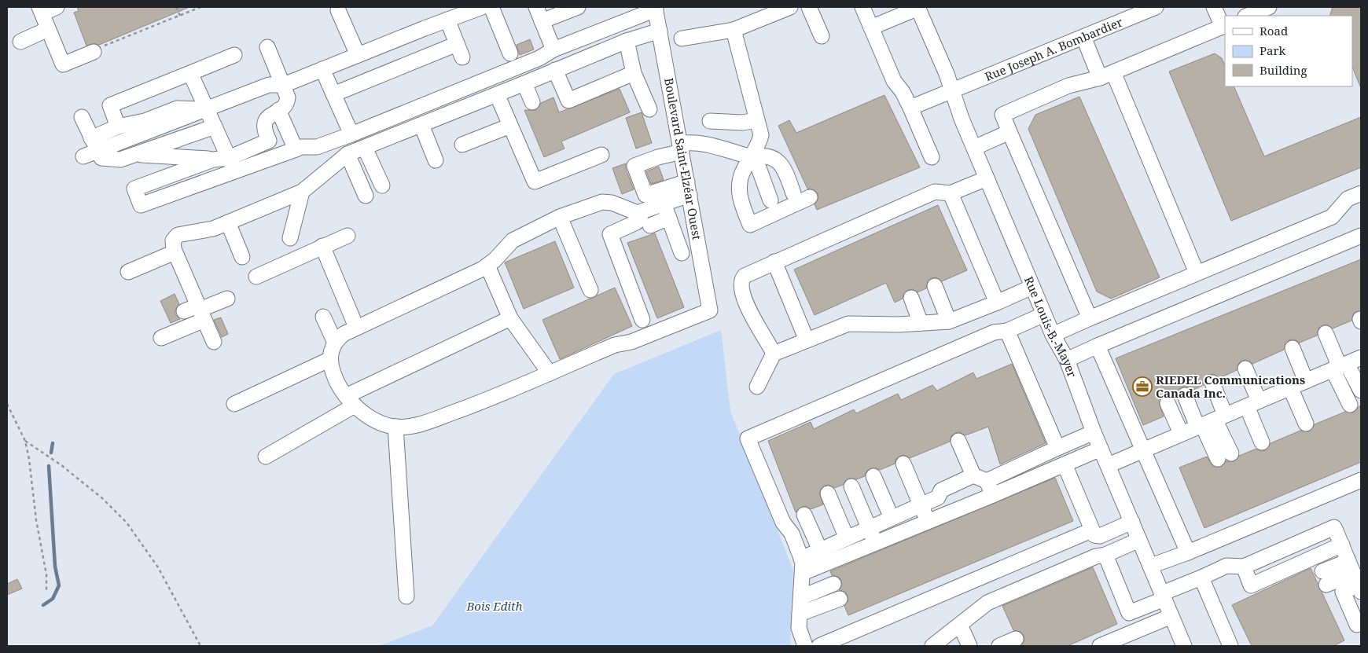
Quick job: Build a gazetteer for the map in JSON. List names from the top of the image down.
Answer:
{
  "streets": {
    "street": ["Rue Joseph A. Bombardier", "Boulevard Saint-Elzéar Ouest", "Rue Louis-B.-Mayer"]
  },
  "crossings": [
    ["Rue Joseph A. Bombardier", "Rue Louis-B.-Mayer"]
  ],
  "parks": ["Bois Edith"],
  "places": {
    "office": ["RIEDEL Communications Canada Inc."]
  },
  "legend": ["Road", "Park", "Building"]
}
